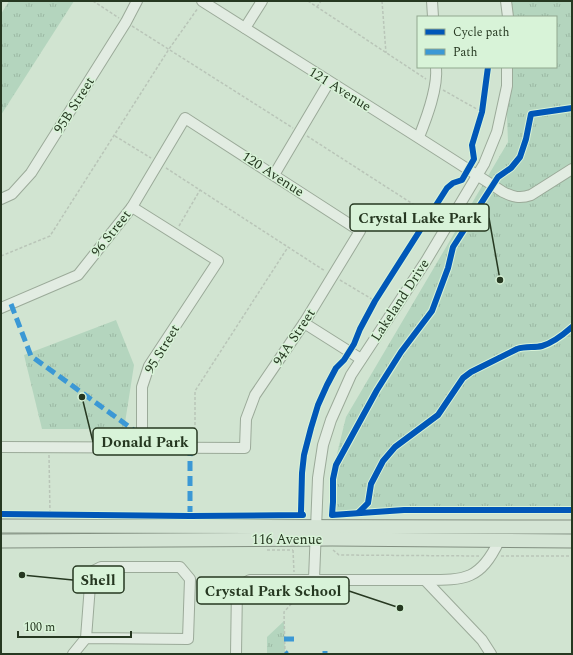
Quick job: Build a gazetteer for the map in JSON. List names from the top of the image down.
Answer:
{
  "streets": {
    "main road": ["116 Avenue"],
    "street": [
      "121 Avenue",
      "95B Street",
      "120 Avenue",
      "96 Street",
      "Lakeland Drive",
      "94A Street",
      "95 Street"
    ]
  },
  "crossings": [
    ["121 Avenue", "Lakeland Drive"],
    ["120 Avenue", "96 Street"],
    ["120 Avenue", "94A Street"],
    ["Lakeland Drive", "116 Avenue"]
  ],
  "places": [
    "Crystal Lake Park",
    "Donald Park",
    "Shell",
    "Crystal Park School"
  ],
  "legend": ["Cycle path", "Path"],
  "scale_bar": "100 m"
}
